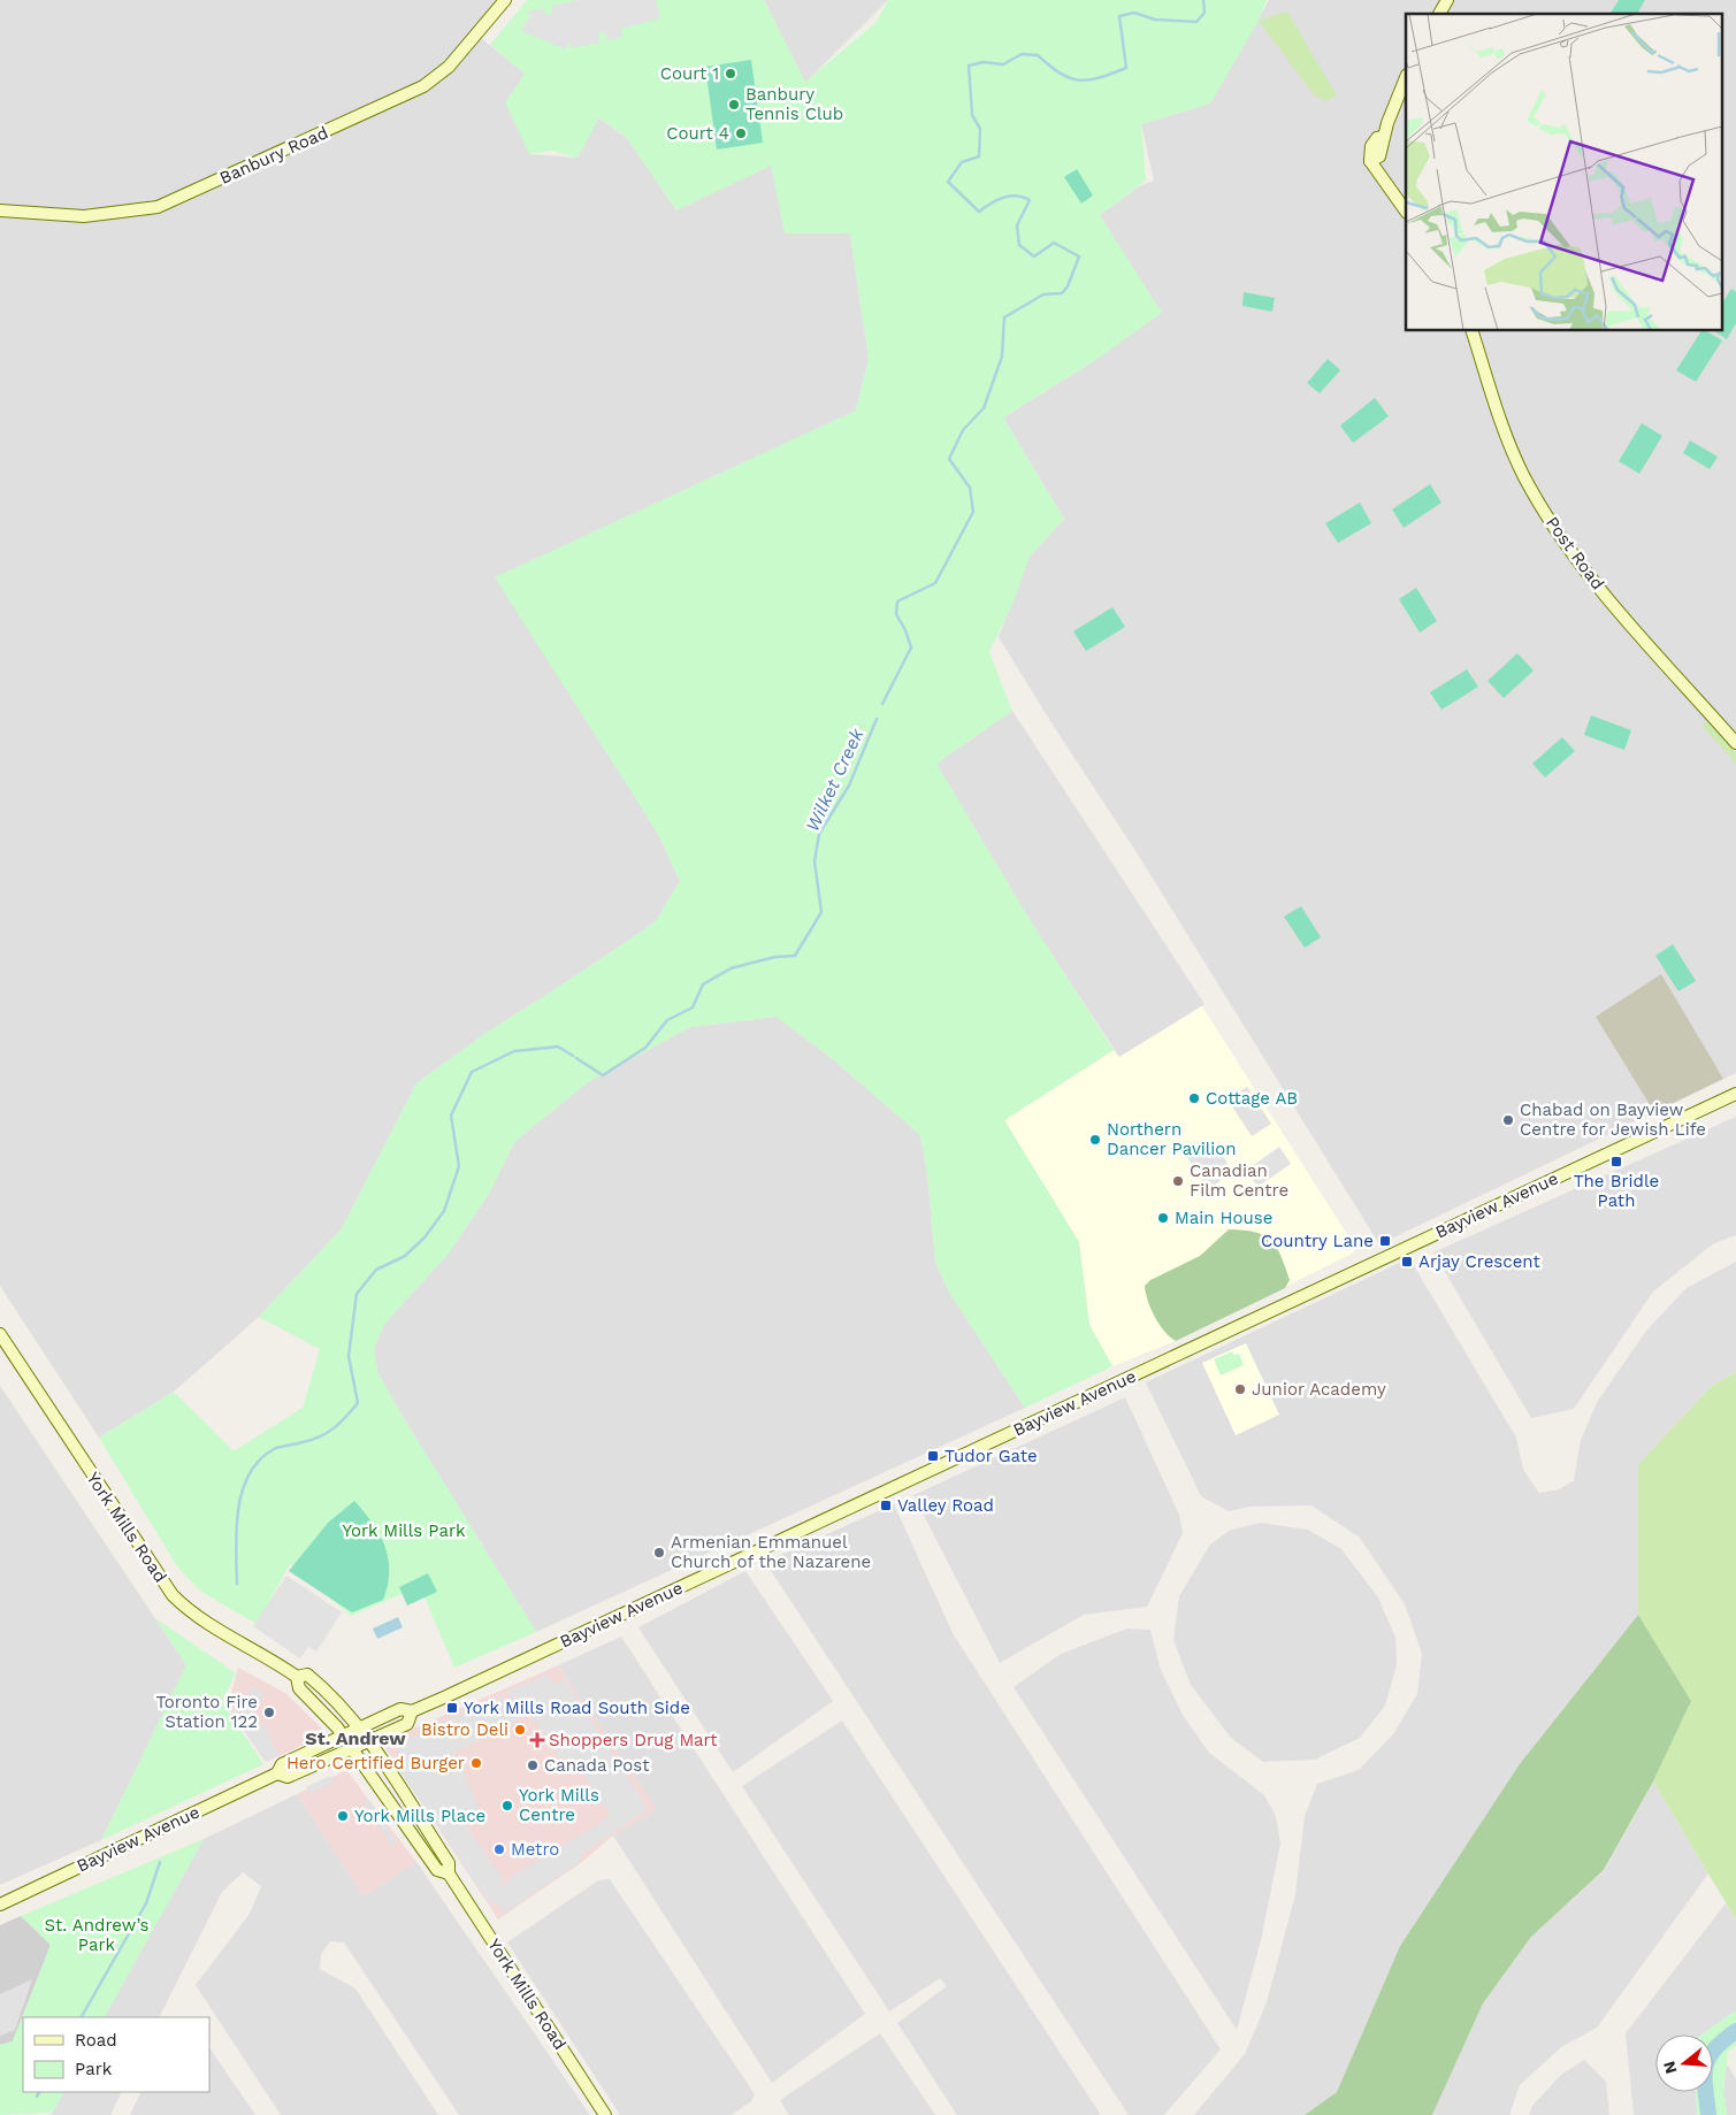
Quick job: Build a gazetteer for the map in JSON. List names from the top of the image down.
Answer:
{
  "streets": {
    "main road": [
      "Banbury Road",
      "Post Road",
      "Bayview Avenue",
      "York Mills Road"
    ]
  },
  "crossings": [
    ["Bayview Avenue", "York Mills Road"]
  ],
  "districts": ["St. Andrew"],
  "water": ["Wilket Creek"],
  "parks": ["York Mills Park", "St. Andrew’s Park"],
  "places": {
    "other": [
      "Court 1",
      "Banbury Tennis Club",
      "Court 4",
      "Cottage AB",
      "Chabad on Bayview Centre for Jewish Life",
      "Northern Dancer Pavilion",
      "Canadian Film Centre",
      "Main House",
      "Junior Academy",
      "Armenian Emmanuel Church of the Nazarene",
      "Toronto Fire Station 122",
      "Bistro Deli",
      "Hero Certified Burger",
      "Canada Post",
      "York Mills Centre",
      "York Mills Place",
      "Metro"
    ],
    "transit": [
      "The Bridle Path",
      "Country Lane",
      "Arjay Crescent",
      "Tudor Gate",
      "Valley Road",
      "York Mills Road South Side"
    ],
    "health": ["Shoppers Drug Mart"]
  },
  "legend": ["Road", "Park"],
  "north": "left"
}
